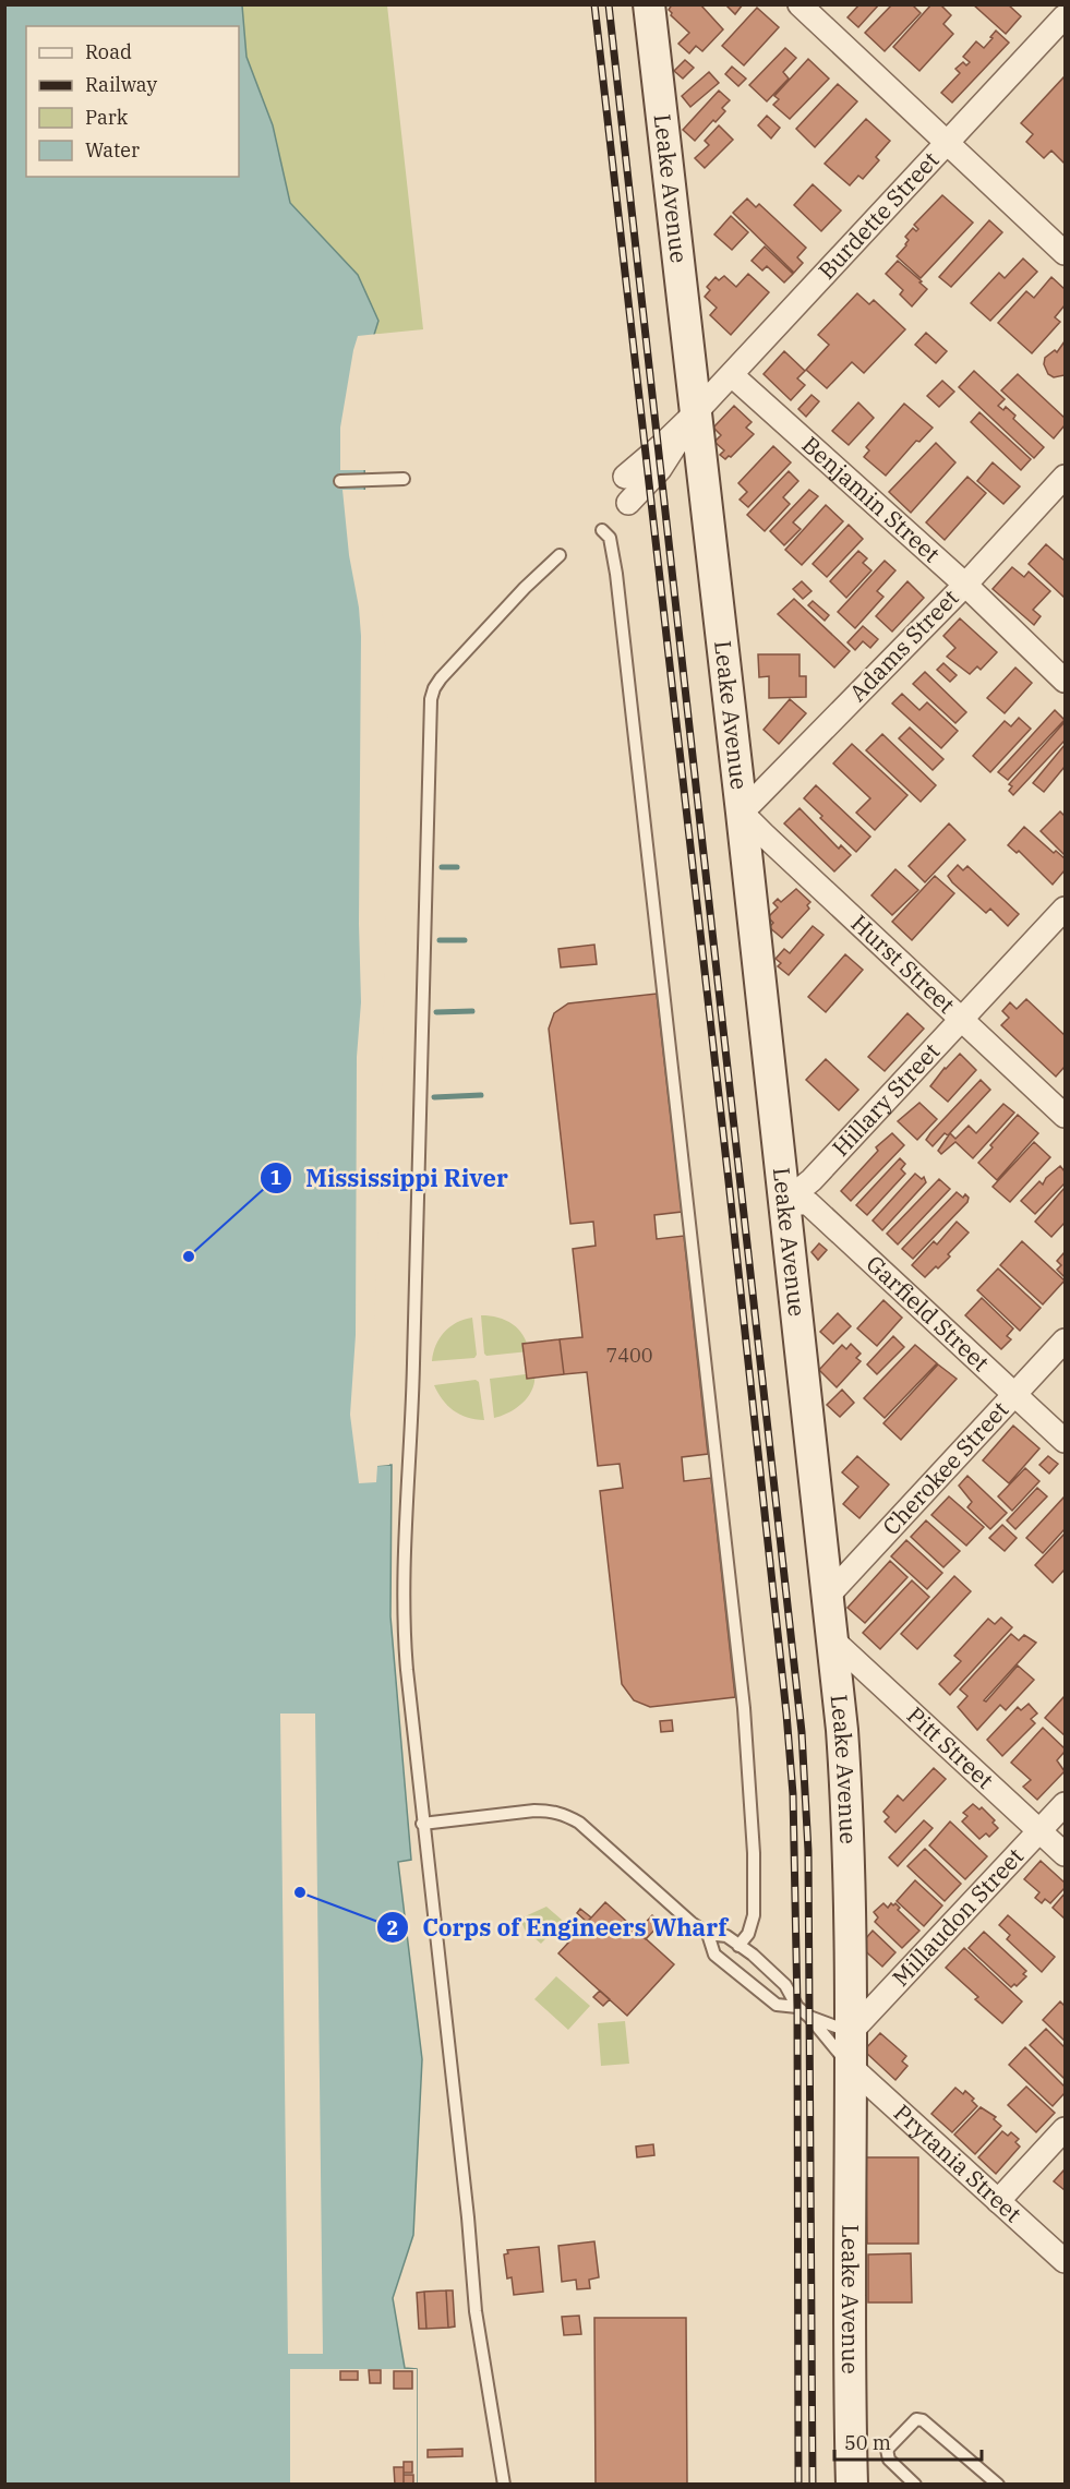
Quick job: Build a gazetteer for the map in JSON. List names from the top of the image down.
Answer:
{
  "streets": {
    "street": [
      "Leake Avenue",
      "Burdette Street",
      "Benjamin Street",
      "Adams Street",
      "Hurst Street",
      "Hillary Street",
      "Garfield Street",
      "Cherokee Street",
      "Pitt Street",
      "Millaudon Street",
      "Prytania Street"
    ]
  },
  "crossings": [
    ["Leake Avenue", "Burdette Street"],
    ["Leake Avenue", "Adams Street"],
    ["Leake Avenue", "Hurst Street"],
    ["Leake Avenue", "Hillary Street"],
    ["Leake Avenue", "Garfield Street"],
    ["Leake Avenue", "Cherokee Street"],
    ["Leake Avenue", "Pitt Street"],
    ["Leake Avenue", "Millaudon Street"],
    ["Leake Avenue", "Prytania Street"],
    ["Burdette Street", "Benjamin Street"],
    ["Benjamin Street", "Adams Street"],
    ["Adams Street", "Hurst Street"],
    ["Hurst Street", "Hillary Street"],
    ["Hillary Street", "Garfield Street"],
    ["Garfield Street", "Cherokee Street"],
    ["Pitt Street", "Millaudon Street"]
  ],
  "places": ["Mississippi River", "Corps of Engineers Wharf"],
  "house_numbers": ["7400"],
  "legend": [
    "Road",
    "Railway",
    "Park",
    "Water"
  ],
  "scale_bar": "50 m"
}
